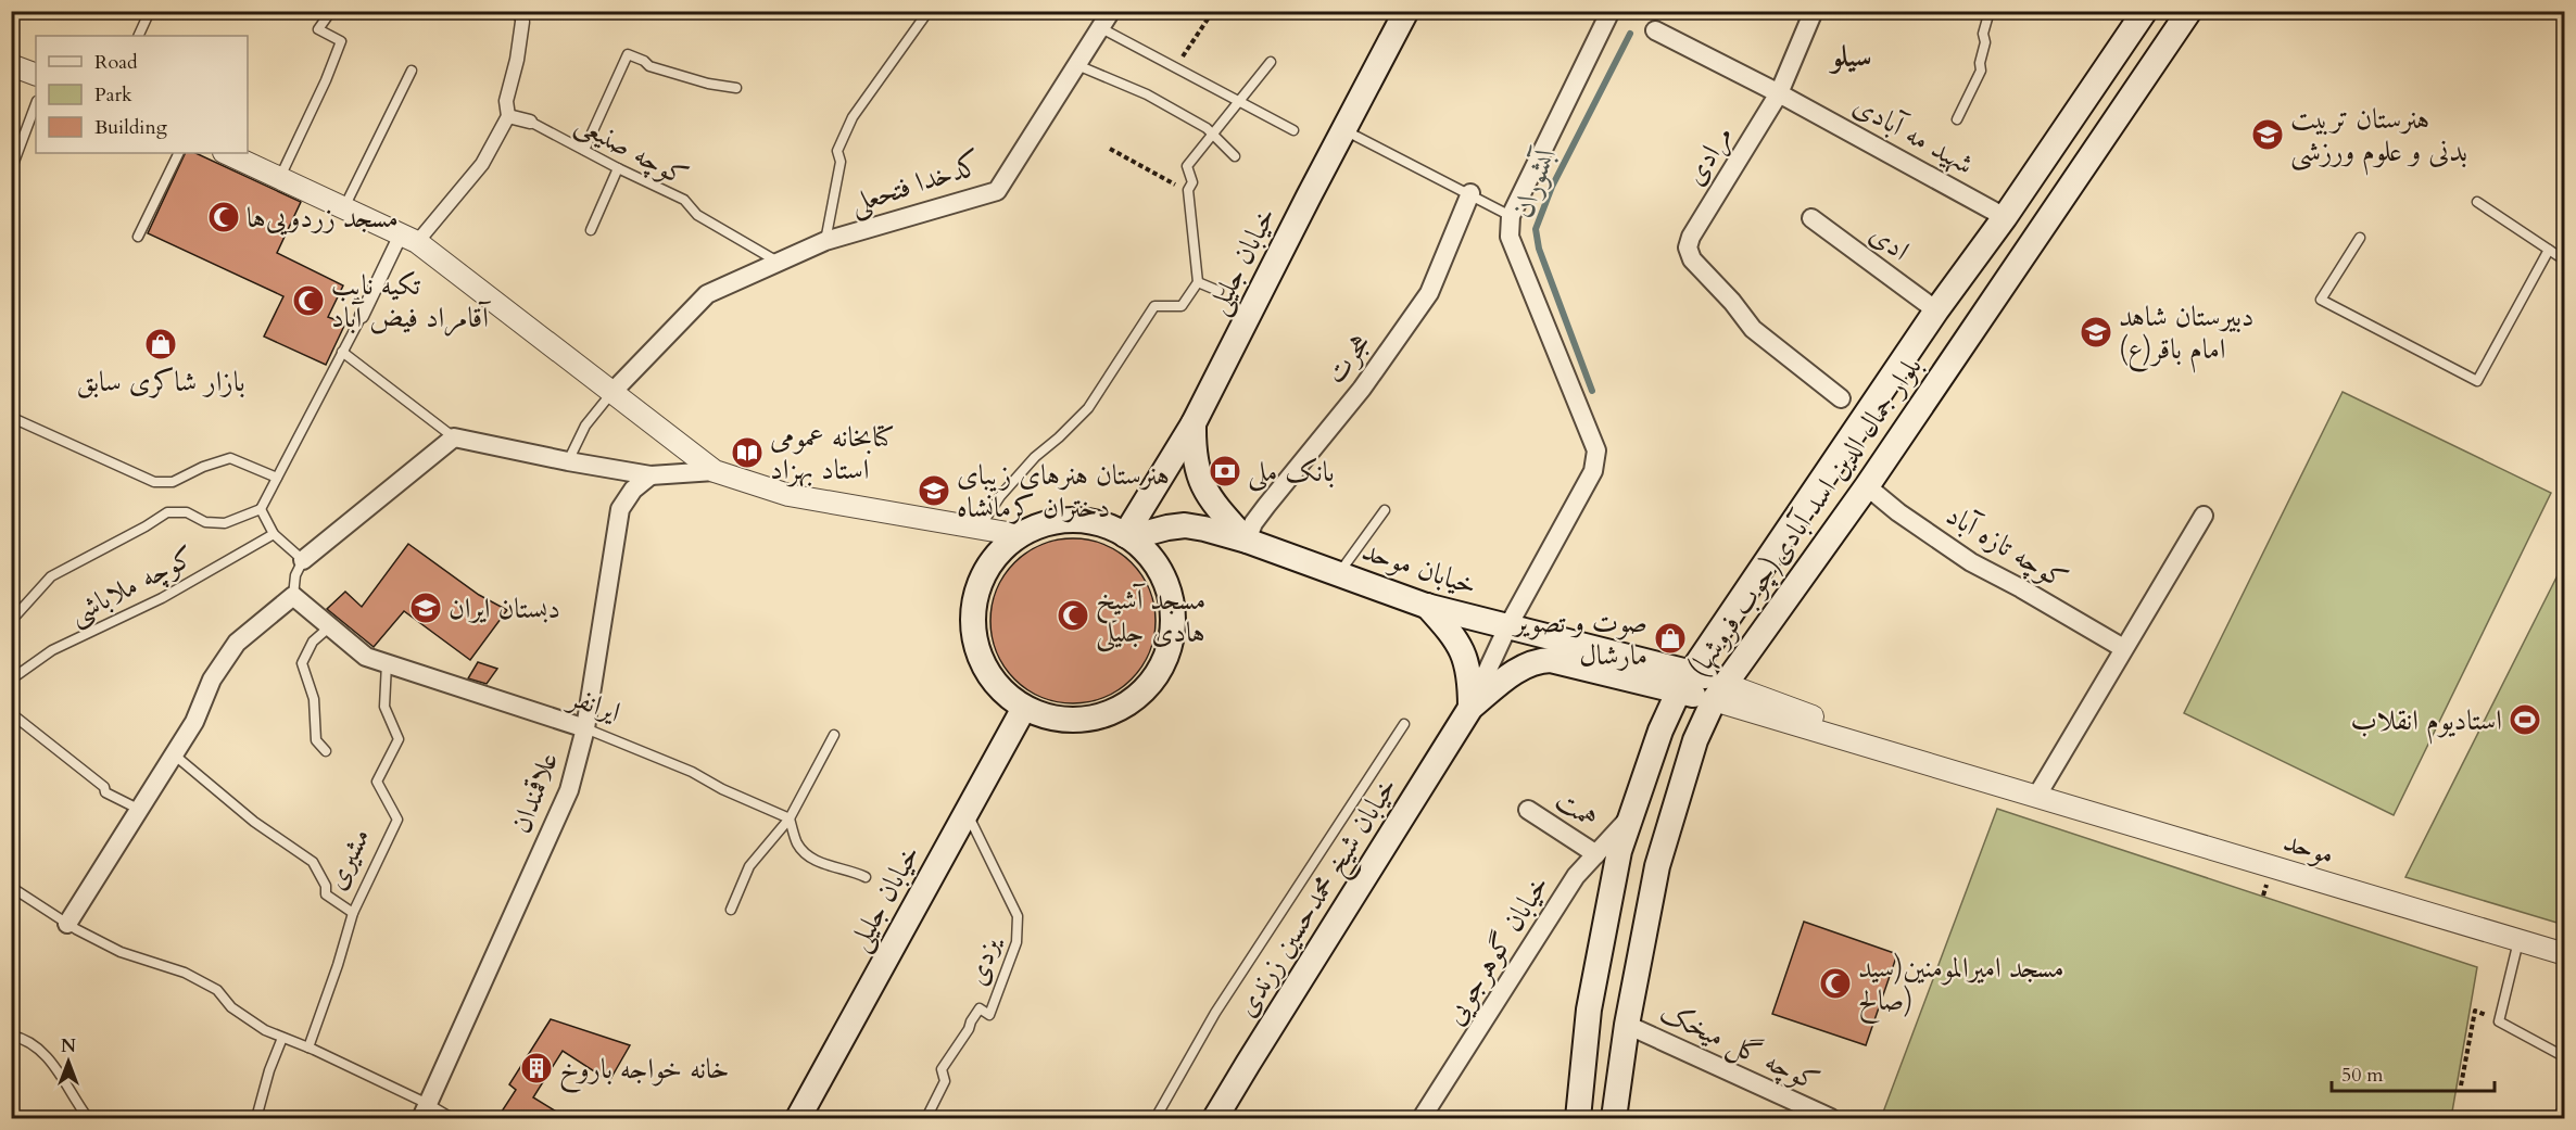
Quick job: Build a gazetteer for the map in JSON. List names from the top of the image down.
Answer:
{
  "streets": {
    "main road": [
      "خیابان جلیلی",
      "بلوار جمال الدین اسد آبادی(چوب فروشها)",
      "خیابان موحد",
      "خیابان شیخ محمدحسین زرندی"
    ],
    "street": [
      "شهید مه آبادی",
      "مرادی",
      "کدخدا فتحعلی",
      "ادی",
      "هجرت",
      "کوچه تازه آباد",
      "ایرانفر",
      "علاقمندان",
      "همت",
      "موحد",
      "خیابان گوهرجویی",
      "کوچه گل میخک"
    ],
    "lane": [
      "کوچه صنیعی",
      "کوچه ملاباشی",
      "مشیری",
      "یزدی"
    ]
  },
  "crossings": [
    ["شهید مه آبادی", "مرادی"],
    ["شهید مه آبادی", "بلوار جمال الدین اسد آبادی(چوب فروشها)"],
    ["کوچه صنیعی", "کدخدا فتحعلی"],
    ["ادی", "بلوار جمال الدین اسد آبادی(چوب فروشها)"],
    ["خیابان جلیلی", "خیابان موحد"],
    ["خیابان جلیلی", "یزدی"],
    ["هجرت", "خیابان موحد"],
    ["بلوار جمال الدین اسد آبادی(چوب فروشها)", "کوچه تازه آباد"],
    ["بلوار جمال الدین اسد آبادی(چوب فروشها)", "خیابان موحد"],
    ["بلوار جمال الدین اسد آبادی(چوب فروشها)", "موحد"],
    ["بلوار جمال الدین اسد آبادی(چوب فروشها)", "خیابان گوهرجویی"],
    ["بلوار جمال الدین اسد آبادی(چوب فروشها)", "کوچه گل میخک"],
    ["ایرانفر", "علاقمندان"],
    ["ایرانفر", "مشیری"],
    ["همت", "خیابان گوهرجویی"]
  ],
  "districts": ["سیلو"],
  "water": ["آبشوران"],
  "places": {
    "school or university": [
      "هنرستان تربیت بدنی و علوم ورزشی",
      "دبیرستان شاهد امام باقر(ع)",
      "هنرستان هنرهای زیبای دختران کرمانشاه",
      "دبستان ایران"
    ],
    "mosque": [
      "مسجد زردویی‌ها",
      "تکیه نایب آقامراد فیض آباد",
      "مسجد آشیخ هادی جلیلی",
      "مسجد امیرالمومنین(سید صالح)"
    ],
    "shop": ["بازار شاکری سابق", "صوت و تصویر مارشال"],
    "library": ["کتابخانه عمومی استاد بهزاد"],
    "bank": ["بانک ملی"],
    "sports": ["استادیوم انقلاب"],
    "building": ["خانه خواجه باروخ"]
  },
  "legend": ["Road", "Park", "Building"],
  "scale_bar": "50 m",
  "north": "top"
}
